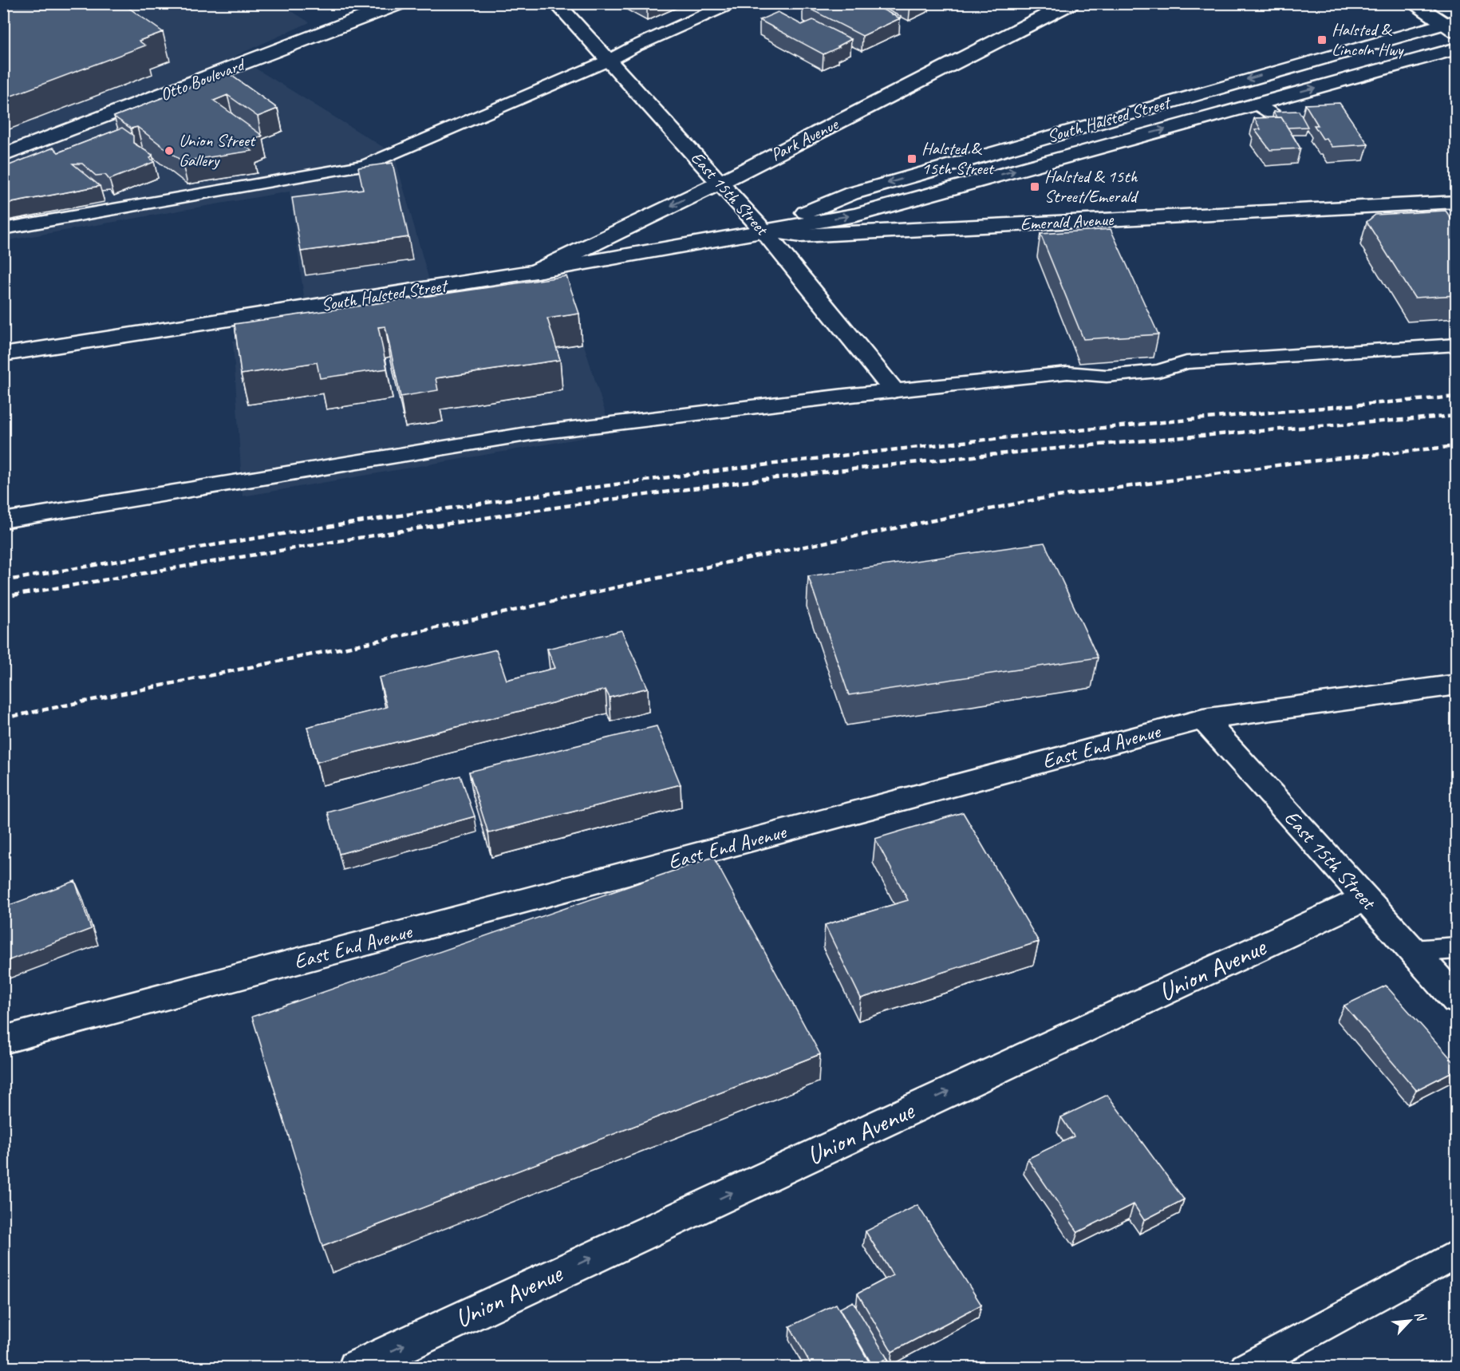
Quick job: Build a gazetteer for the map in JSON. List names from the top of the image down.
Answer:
{
  "streets": {
    "street": [
      "Otto Boulevard",
      "South Halsted Street",
      "Park Avenue",
      "East 15th Street",
      "Emerald Avenue",
      "East End Avenue",
      "Union Avenue"
    ]
  },
  "crossings": [
    ["South Halsted Street", "Park Avenue"],
    ["South Halsted Street", "East 15th Street"],
    ["South Halsted Street", "Emerald Avenue"],
    ["Park Avenue", "East 15th Street"],
    ["East 15th Street", "Emerald Avenue"],
    ["East 15th Street", "East End Avenue"],
    ["East 15th Street", "Union Avenue"]
  ],
  "one_way": ["Union Avenue"],
  "places": {
    "transit": ["Halsted & Lincoln Hwy", "Halsted & 15th Street", "Halsted & 15th Street/Emerald"],
    "other": ["Union Street Gallery"]
  },
  "north": "top right"
}
